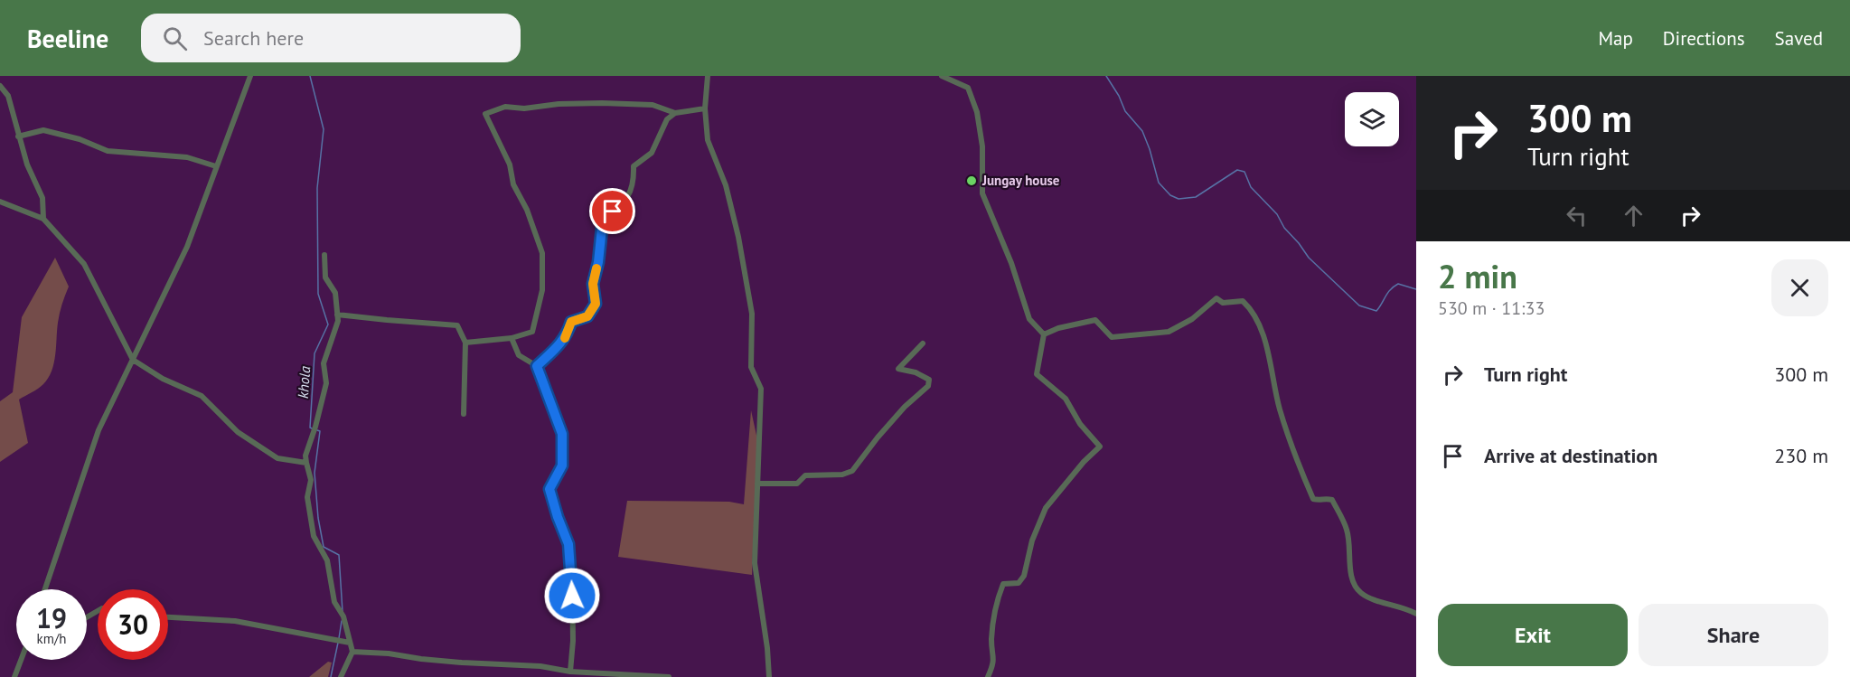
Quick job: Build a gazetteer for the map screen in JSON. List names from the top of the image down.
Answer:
{
  "water": ["khola"],
  "places": ["Jungay house"],
  "page": {
    "header": "Beeline",
    "search": "Search here",
    "nav": ["Map", "Directions", "Saved"],
    "turn": ["300 m", "Turn right"],
    "heading": ["2 min", "530 m · 11:33"],
    "list": [
      {
        "name": "Turn right",
        "value": "300 m"
      },
      {
        "name": "Arrive at destination",
        "value": "230 m"
      }
    ],
    "speed": "19 km/h",
    "limit": "30",
    "buttons": ["Exit", "Share"]
  }
}
